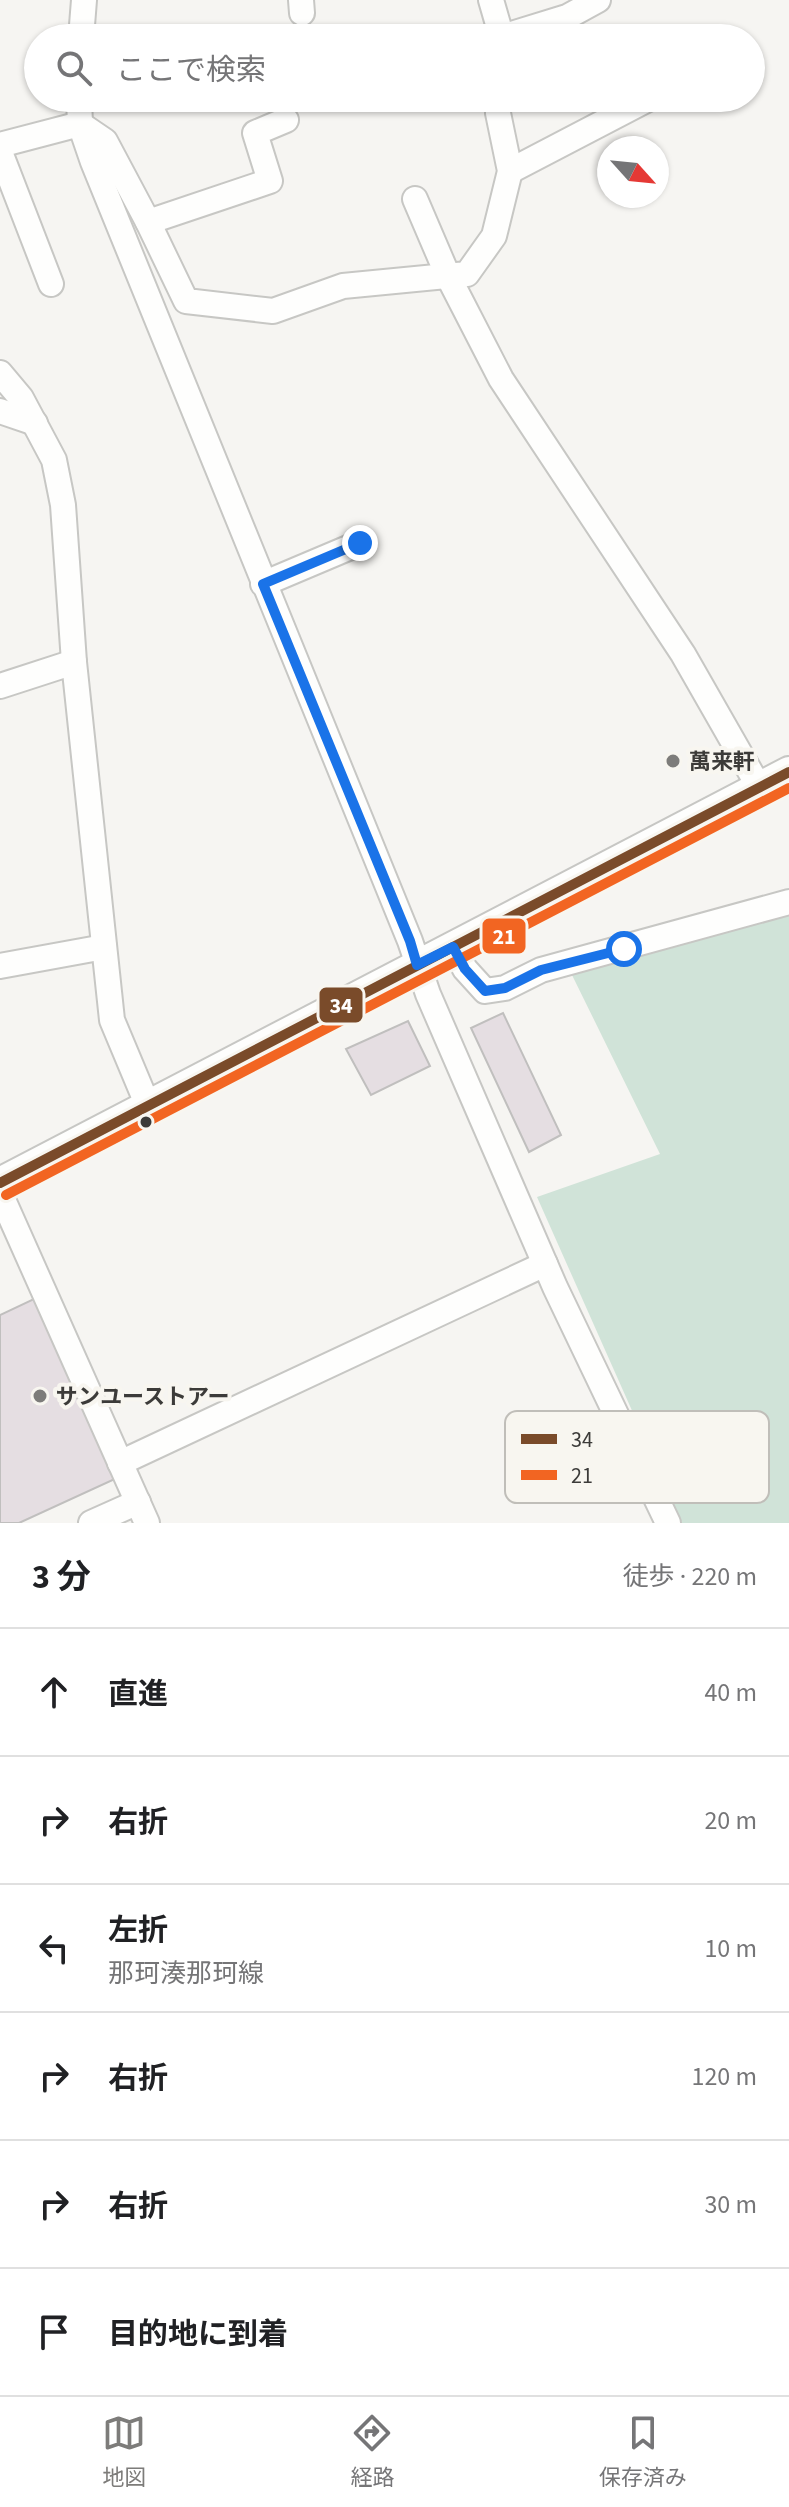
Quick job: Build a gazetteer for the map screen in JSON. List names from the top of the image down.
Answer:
{
  "places": ["萬来軒", "サンユーストアー"],
  "lines": ["transit line 34", "transit line 21"],
  "legend": ["34", "21"],
  "north": "bottom right",
  "page": {
    "search": "ここで検索",
    "heading": ["3 分", "徒歩 · 220 m"],
    "list": [
      ["直進", "40 m"],
      ["右折", "20 m"],
      ["左折", "那珂湊那珂線", "10 m"],
      ["右折", "120 m"],
      ["右折", "30 m"],
      "目的地に到着"
    ],
    "nav": ["地図", "経路", "保存済み"]
  }
}
